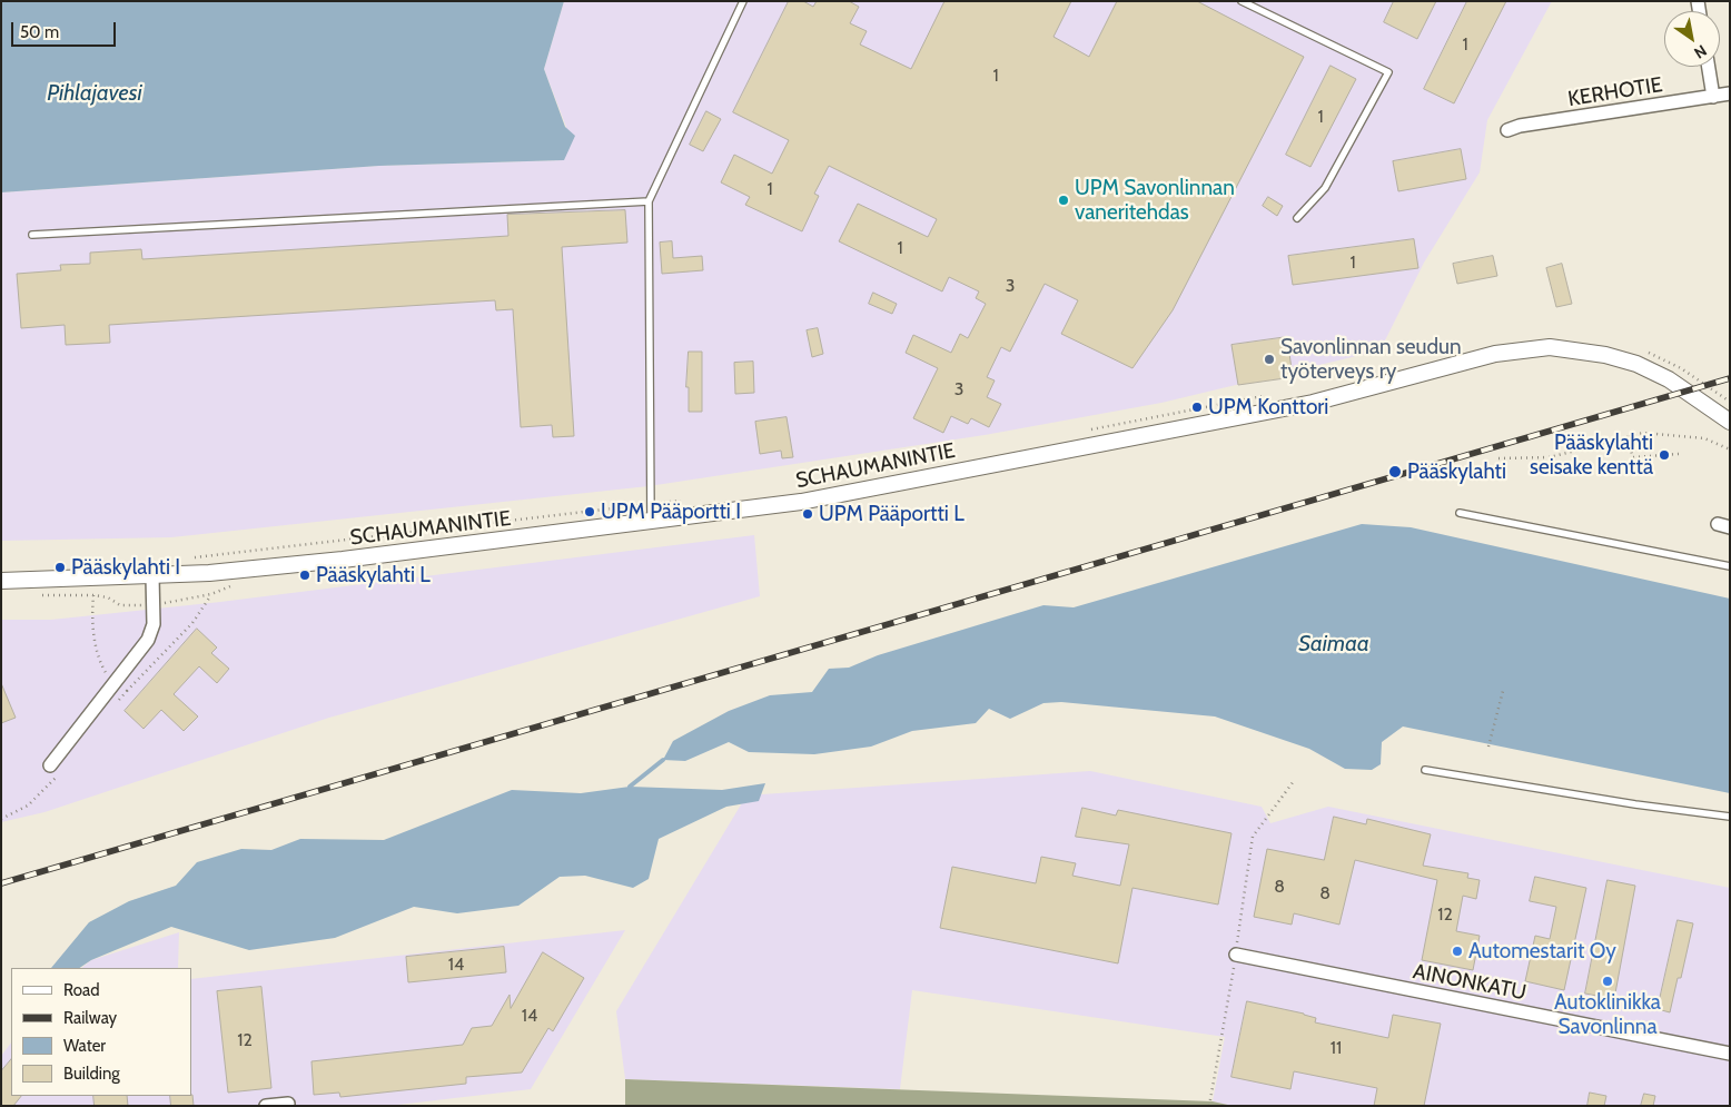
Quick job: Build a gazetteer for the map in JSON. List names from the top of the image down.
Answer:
{
  "streets": {
    "street": ["KERHOTIE", "SCHAUMANINTIE", "AINONKATU"]
  },
  "water": ["Pihlajavesi", "Saimaa"],
  "places": [
    "UPM Savonlinnan vaneritehdas",
    "Savonlinnan seudun työterveys ry",
    "UPM Konttori",
    "Pääskylahti seisake kenttä",
    "Pääskylahti",
    "UPM Pääportti I",
    "UPM Pääportti L",
    "Pääskylahti I",
    "Pääskylahti L",
    "Automestarit Oy",
    "Autoklinikka Savonlinna"
  ],
  "house_numbers": [
    "1",
    "1",
    "1",
    "1",
    "1",
    "1",
    "3",
    "3",
    "8",
    "8",
    "12",
    "14",
    "14",
    "12",
    "11"
  ],
  "legend": [
    "Road",
    "Railway",
    "Water",
    "Building"
  ],
  "scale_bar": "50 m",
  "north": "bottom right"
}
